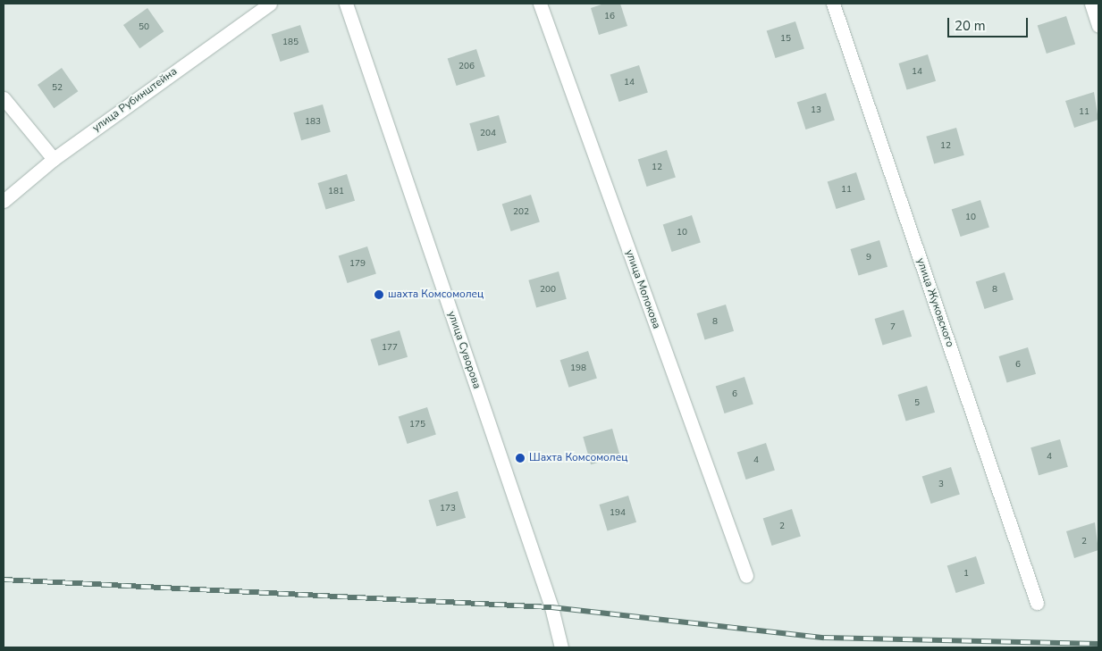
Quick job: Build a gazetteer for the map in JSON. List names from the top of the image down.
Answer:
{
  "streets": {
    "street": [
      "улица Рубинштейна",
      "улица Молокова",
      "улица Жуковского",
      "улица Суворова"
    ]
  },
  "places": ["шахта Комсомолец", "Шахта Комсомолец"],
  "house_numbers": [
    "16",
    "50",
    "15",
    "185",
    "206",
    "14",
    "14",
    "52",
    "13",
    "11",
    "183",
    "204",
    "12",
    "12",
    "11",
    "181",
    "202",
    "10",
    "10",
    "9",
    "179",
    "200",
    "8",
    "8",
    "7",
    "177",
    "6",
    "198",
    "6",
    "5",
    "175",
    "4",
    "4",
    "3",
    "173",
    "194",
    "2",
    "2",
    "1"
  ],
  "scale_bar": "20 m"
}
